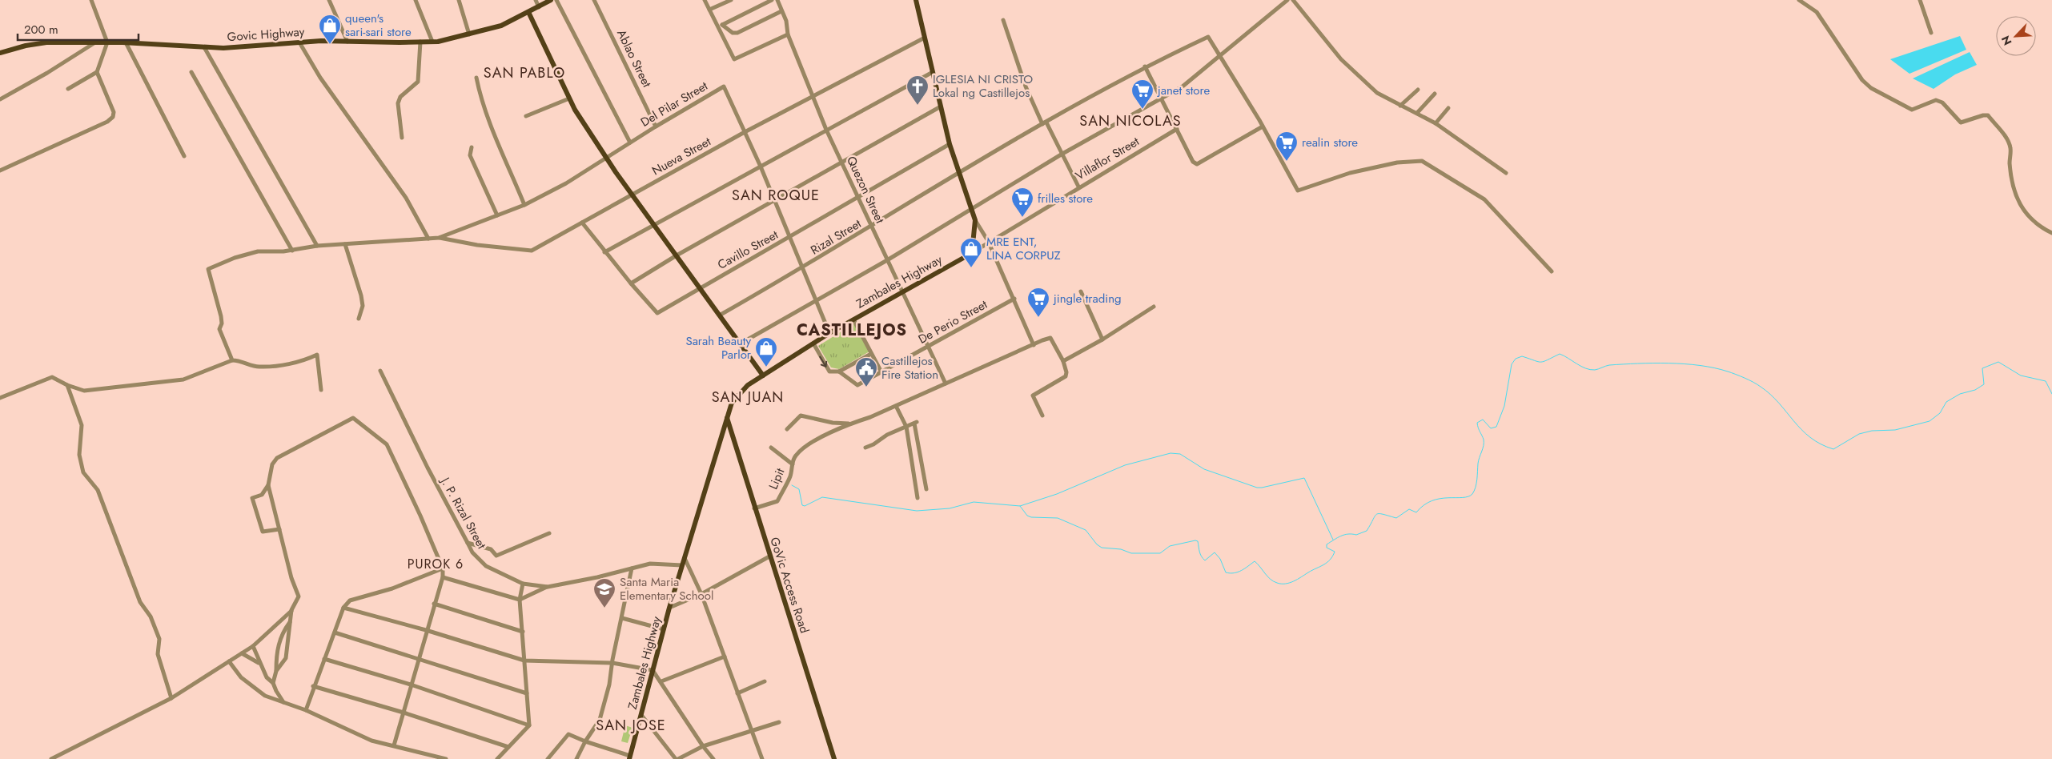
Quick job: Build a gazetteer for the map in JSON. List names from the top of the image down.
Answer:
{
  "streets": {
    "main road": ["Govic Highway", "Zambales Highway", "GoVic Access Road"],
    "street": [
      "Ablao Street",
      "Del Pilar Street",
      "Nueva Street",
      "Villaflor Street",
      "Quezon Street",
      "Rizal Street",
      "Cavillo Street",
      "De Perio Street",
      "Lipit",
      "J. P. Rizal Street"
    ]
  },
  "crossings": [
    ["Ablao Street", "Del Pilar Street"],
    ["Del Pilar Street", "Nueva Street"],
    ["Del Pilar Street", "Rizal Street"],
    ["Del Pilar Street", "Cavillo Street"],
    ["Del Pilar Street", "Zambales Highway"],
    ["Nueva Street", "Quezon Street"],
    ["Nueva Street", "Cavillo Street"],
    ["Villaflor Street", "Zambales Highway"],
    ["Quezon Street", "Rizal Street"],
    ["Quezon Street", "Cavillo Street"],
    ["Quezon Street", "Zambales Highway"],
    ["Quezon Street", "De Perio Street"],
    ["Zambales Highway", "J. P. Rizal Street"],
    ["Zambales Highway", "GoVic Access Road"],
    ["Lipit", "GoVic Access Road"]
  ],
  "districts": [
    "SAN PABLO",
    "SAN NICOLAS",
    "SAN ROQUE",
    "CASTILLEJOS",
    "SAN JUAN",
    "PUROK 6",
    "SAN JOSE"
  ],
  "places": {
    "shop": ["queen's sari-sari store", "MRE ENT, LINA CORPUZ", "Sarah Beauty Parlor"],
    "church": ["IGLESIA NI CRISTO Lokal ng Castillejos"],
    "supermarket": [
      "janet store",
      "realin store",
      "frilles store",
      "jingle trading"
    ],
    "public building": ["Castillejos Fire Station"],
    "school or university": ["Santa Maria Elementary School"]
  },
  "scale_bar": "200 m",
  "north": "bottom left"
}
